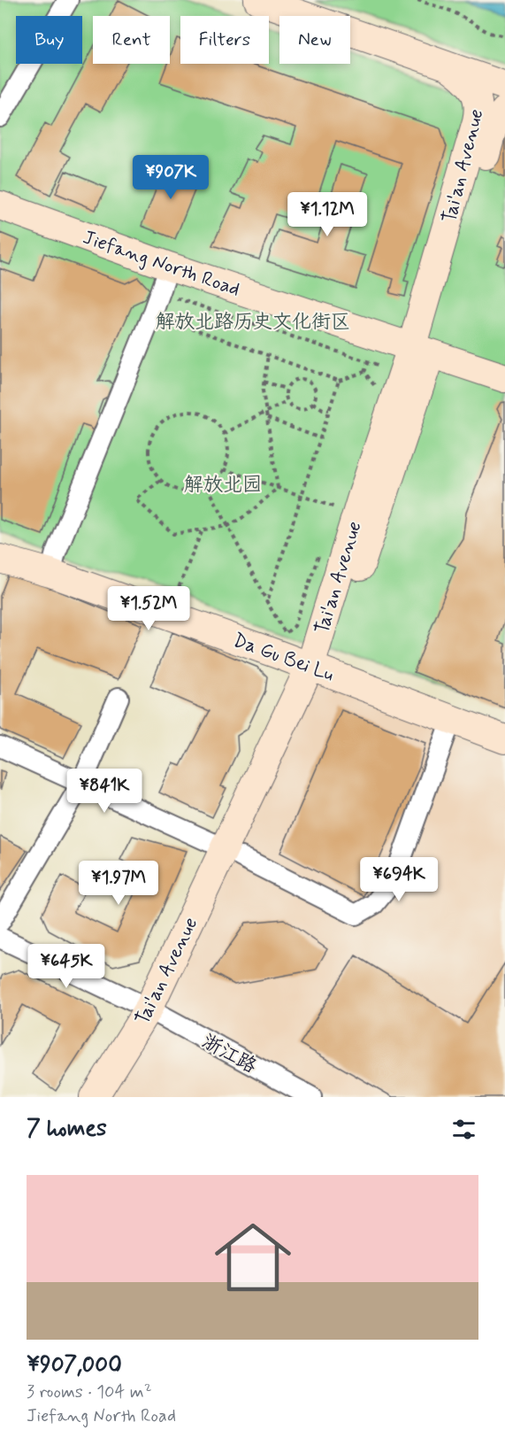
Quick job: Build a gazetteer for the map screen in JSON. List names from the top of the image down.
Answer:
{
  "streets": {
    "street": [
      "Tai'an Avenue",
      "Jiefang North Road",
      "Da Gu Bei Lu",
      "浙江路"
    ]
  },
  "crossings": [
    ["Tai'an Avenue", "Jiefang North Road"],
    ["Tai'an Avenue", "Da Gu Bei Lu"],
    ["Tai'an Avenue", "浙江路"]
  ],
  "parks": ["解放北路历史文化街区", "解放北园"],
  "page": {
    "chip": [
      "Buy",
      "Rent",
      "Filters",
      "New"
    ],
    "price": [
      "¥907K",
      "¥1.12M",
      "¥1.52M",
      "¥841K",
      "¥694K",
      "¥1.97M",
      "¥645K"
    ],
    "heading": "7 homes",
    "list": [
      {
        "name": "¥907,000",
        "note": "3 rooms · 104 m² · Jiefang North Road"
      }
    ]
  }
}
